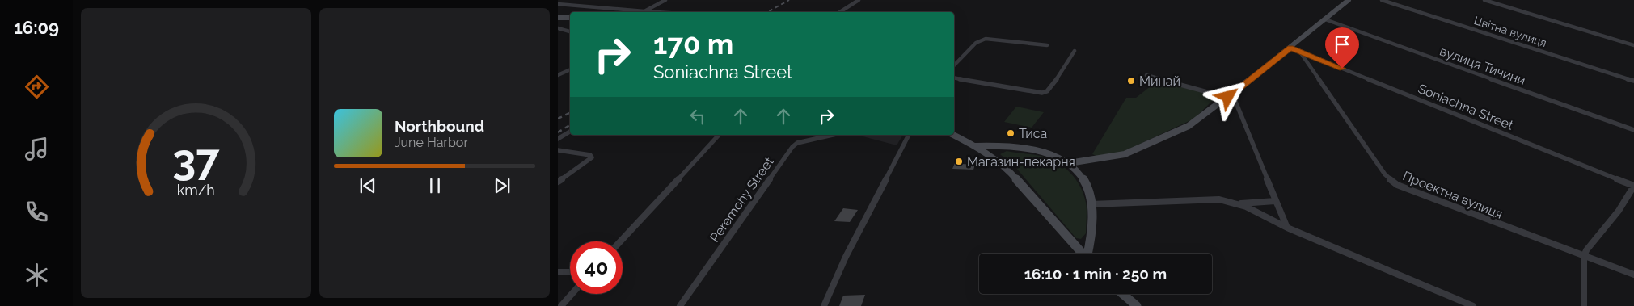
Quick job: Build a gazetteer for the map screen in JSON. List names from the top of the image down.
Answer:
{
  "streets": {
    "street": [
      "Цвітна вулиця",
      "вулиця Тичини",
      "Soniachna Street",
      "Проектна вулиця",
      "Peremohy Street"
    ]
  },
  "crossings": [
    ["Soniachna Street", "Проектна вулиця"]
  ],
  "places": ["Минай", "Тиса", "Магазин-пекарня"],
  "page": {
    "tabs": "16:09",
    "turn": ["170 m", "Soniachna Street"],
    "song": ["Northbound", "June Harbor"],
    "limit": "40",
    "trip": "16:10 · 1 min · 250 m",
    "gauge": ["37", "km/h"]
  }
}
